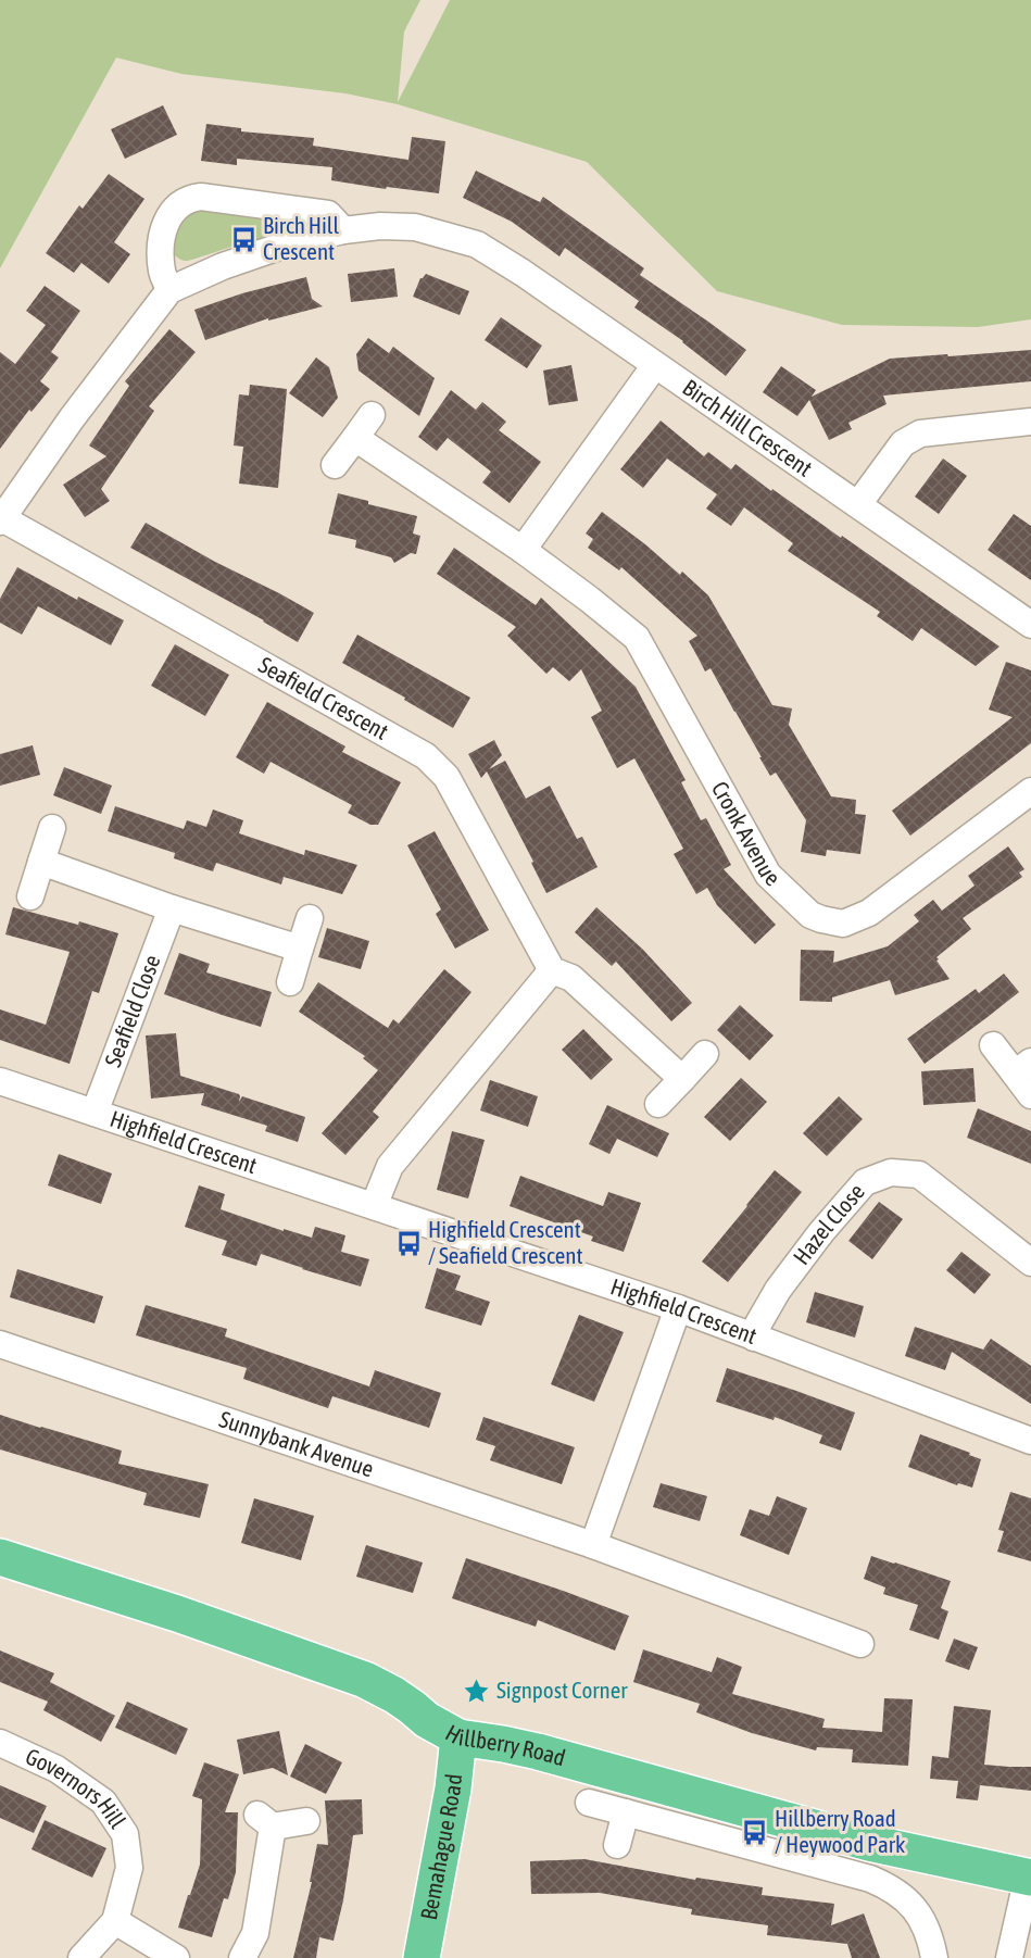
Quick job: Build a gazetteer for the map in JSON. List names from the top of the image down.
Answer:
{
  "streets": {
    "highway": ["Hillberry Road", "Bemahague Road"],
    "street": [
      "Birch Hill Crescent",
      "Seafield Crescent",
      "Cronk Avenue",
      "Seafield Close",
      "Highfield Crescent",
      "Hazel Close",
      "Sunnybank Avenue",
      "Governors Hill"
    ]
  },
  "crossings": [
    ["Birch Hill Crescent", "Seafield Crescent"],
    ["Seafield Close", "Highfield Crescent"],
    ["Highfield Crescent", "Hazel Close"],
    ["Hillberry Road", "Bemahague Road"]
  ],
  "places": {
    "bus stop": ["Birch Hill Crescent", "Highfield Crescent / Seafield Crescent", "Hillberry Road / Heywood Park"],
    "place": ["Signpost Corner"]
  }
}
